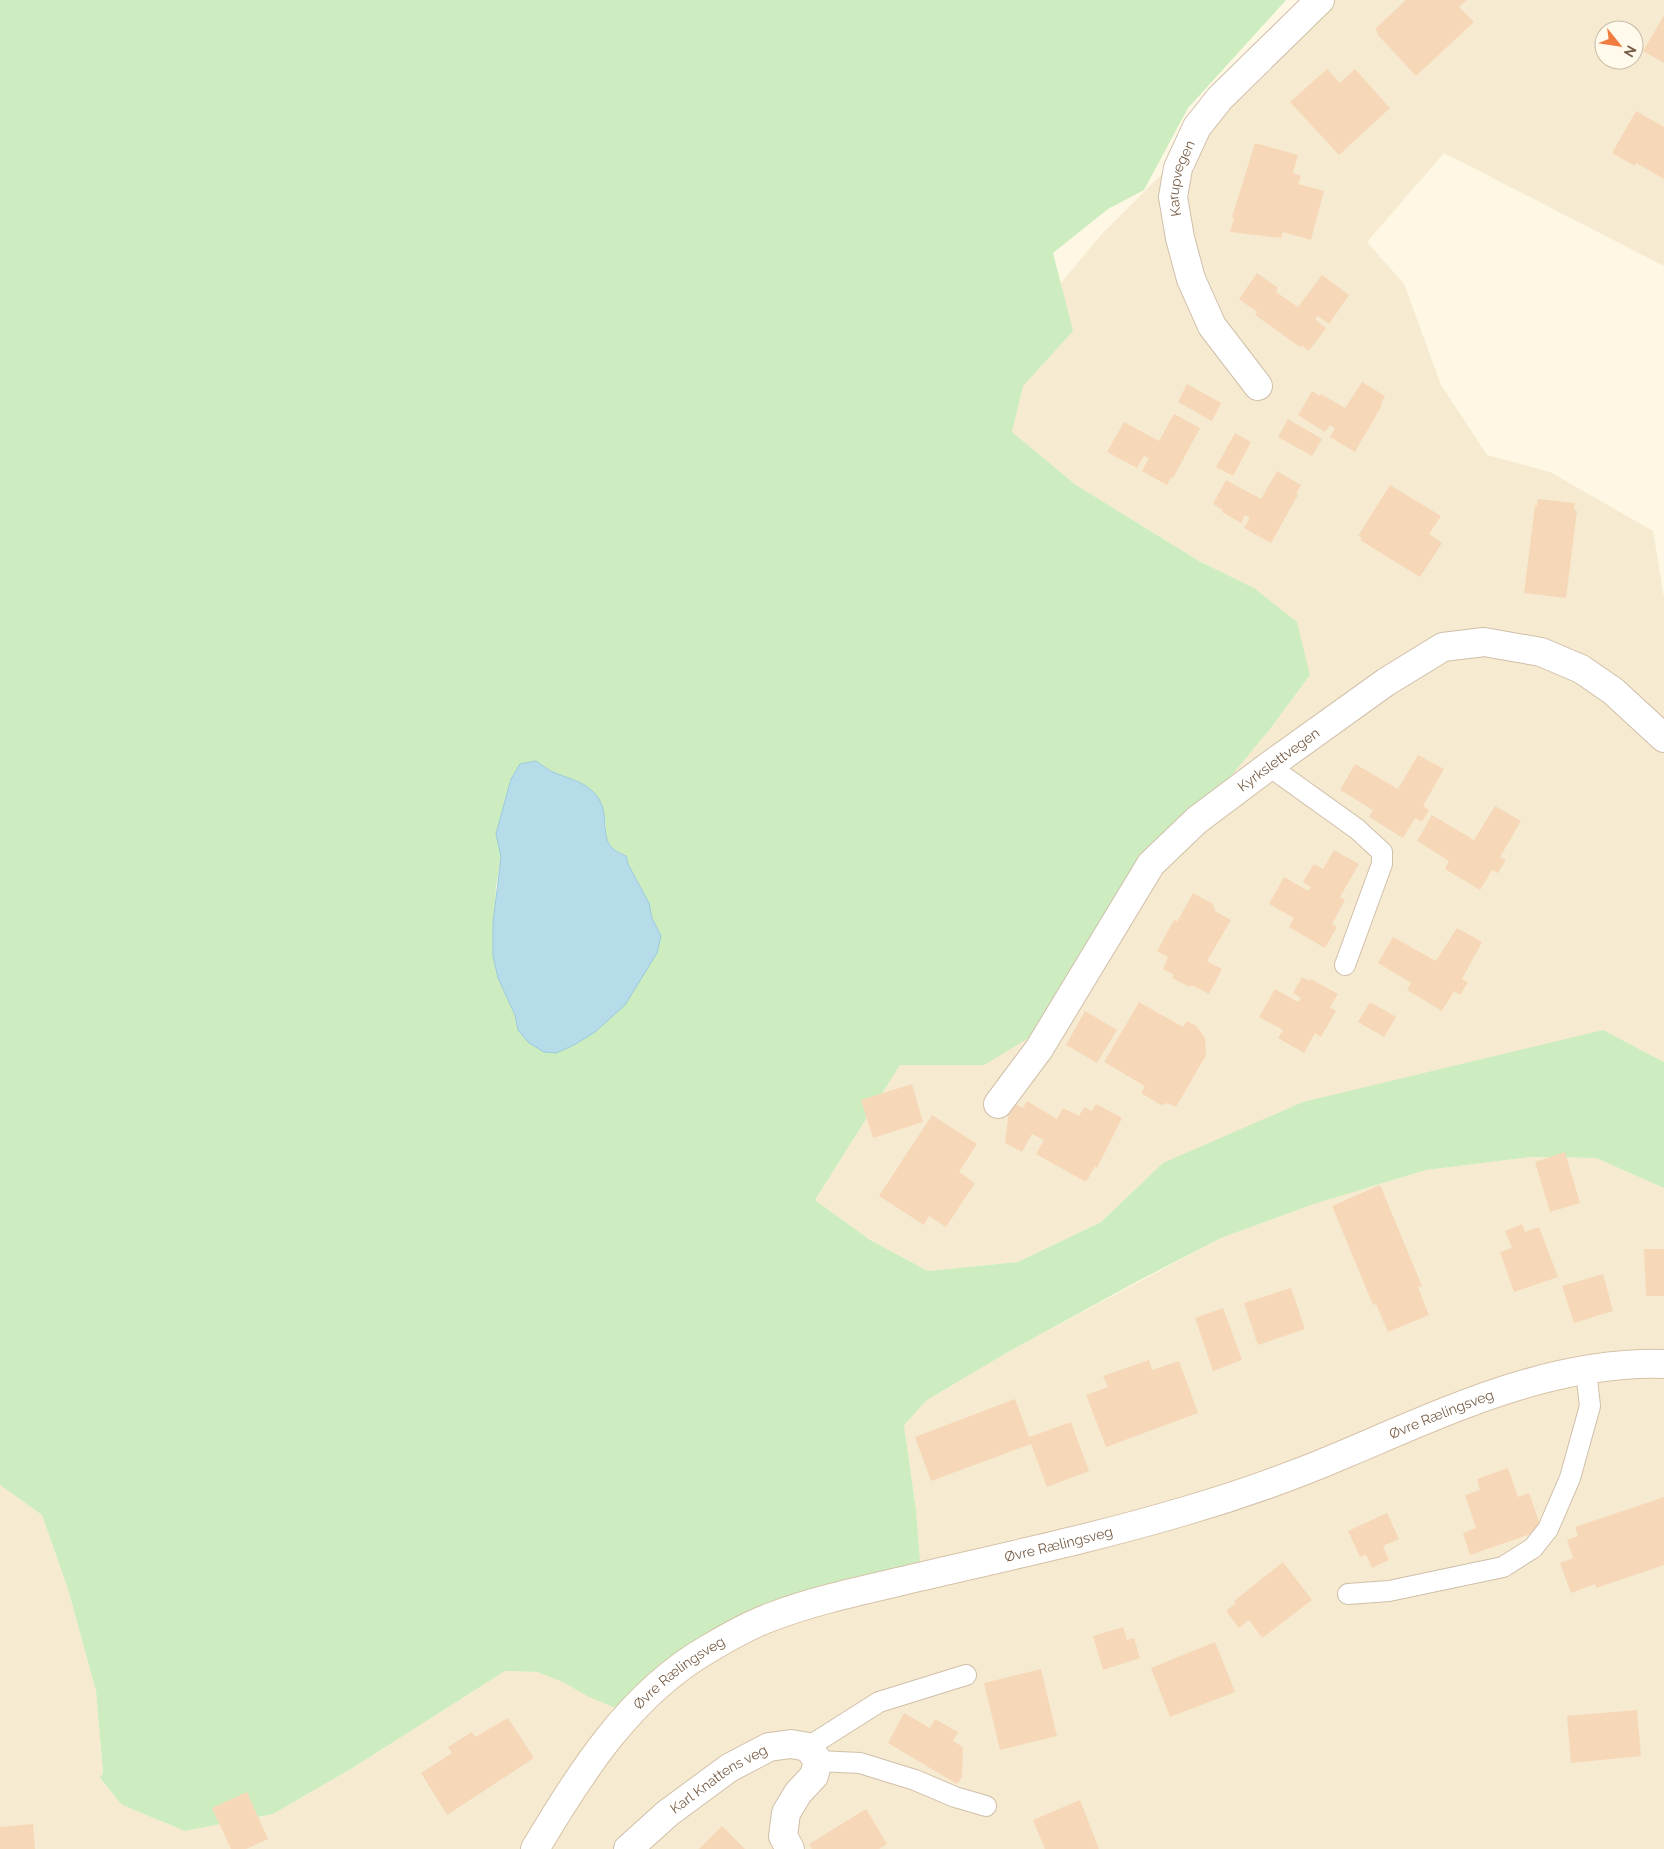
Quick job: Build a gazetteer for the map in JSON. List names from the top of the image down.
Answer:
{
  "streets": {
    "street": [
      "Karupvegen",
      "Kyrkslettvegen",
      "Øvre Rælingsveg",
      "Karl Knattens veg"
    ]
  },
  "north": "bottom right"
}
